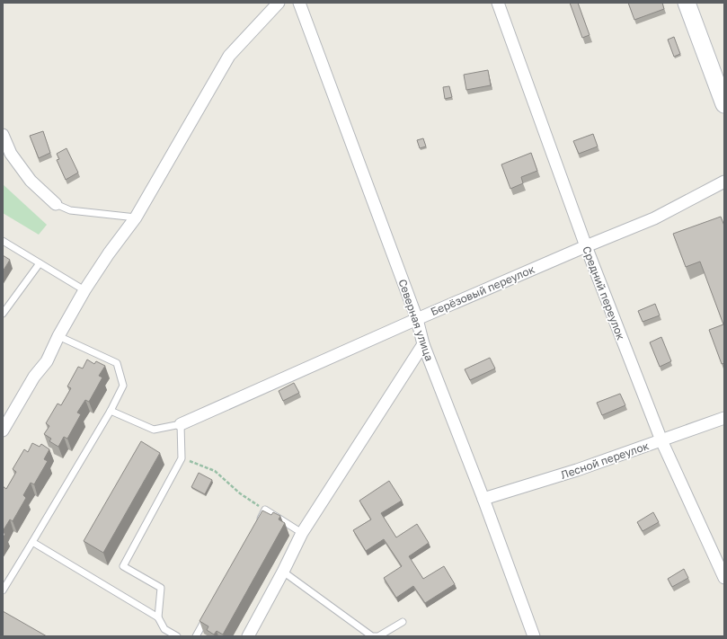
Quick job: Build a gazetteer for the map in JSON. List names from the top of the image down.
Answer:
{
  "streets": {
    "street": [
      "Берёзовый переулок",
      "Средний переулок",
      "Северная улица",
      "Лесной переулок"
    ]
  },
  "crossings": [
    ["Берёзовый переулок", "Средний переулок"],
    ["Берёзовый переулок", "Северная улица"],
    ["Средний переулок", "Лесной переулок"],
    ["Северная улица", "Лесной переулок"]
  ]
}
